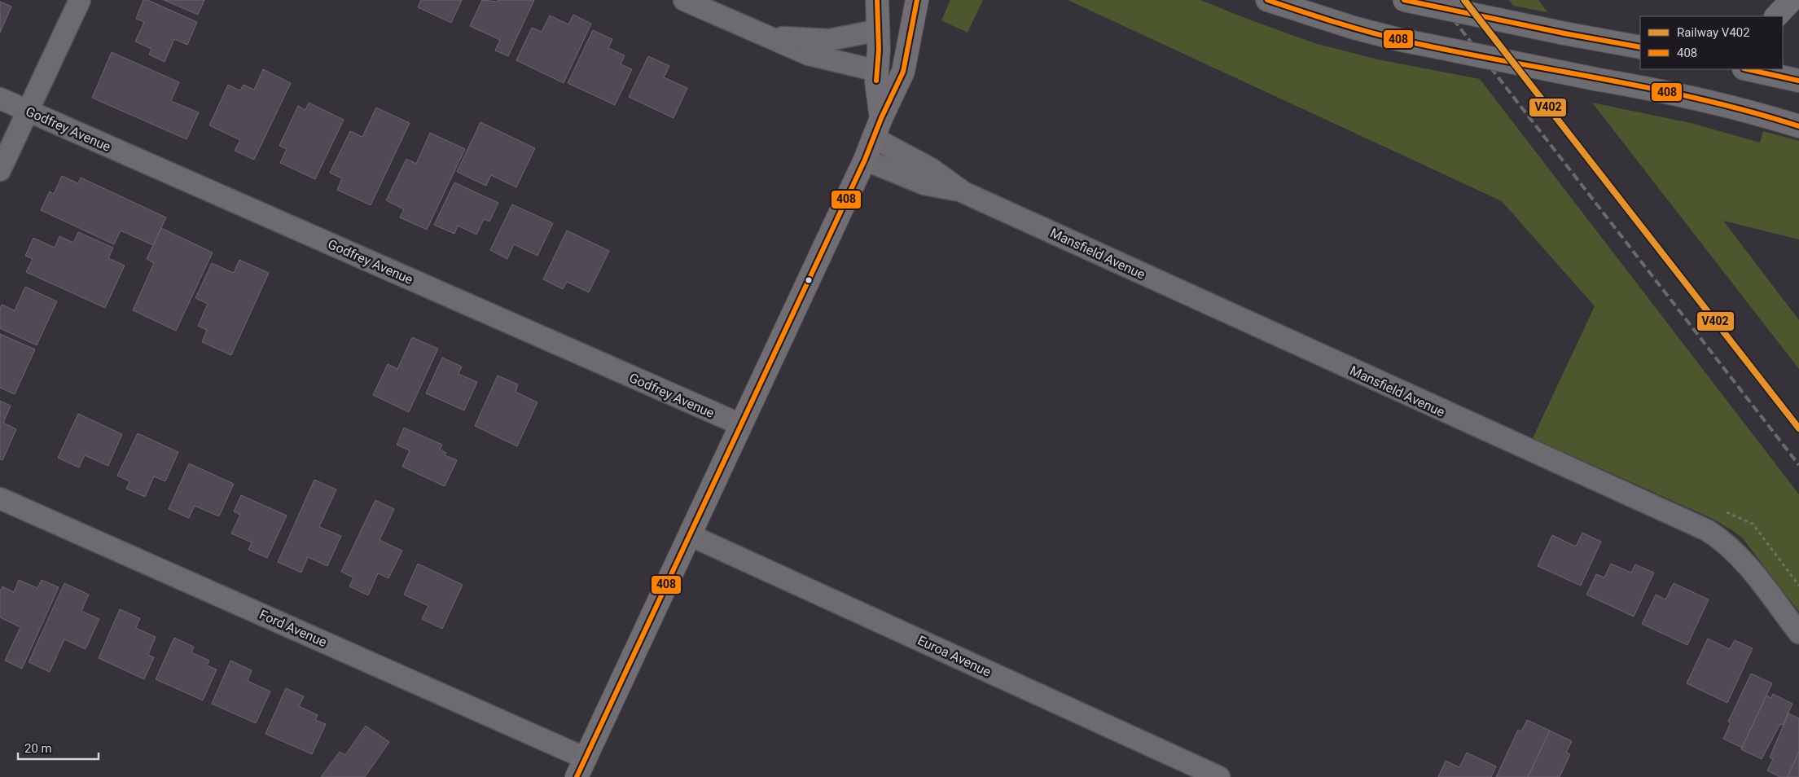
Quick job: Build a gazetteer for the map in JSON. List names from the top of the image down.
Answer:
{
  "streets": {
    "street": [
      "Godfrey Avenue",
      "Mansfield Avenue",
      "Ford Avenue",
      "Euroa Avenue"
    ]
  },
  "lines": ["rail line V402", "transit line 408"],
  "legend": ["Railway V402", "408"],
  "scale_bar": "20 m"
}
